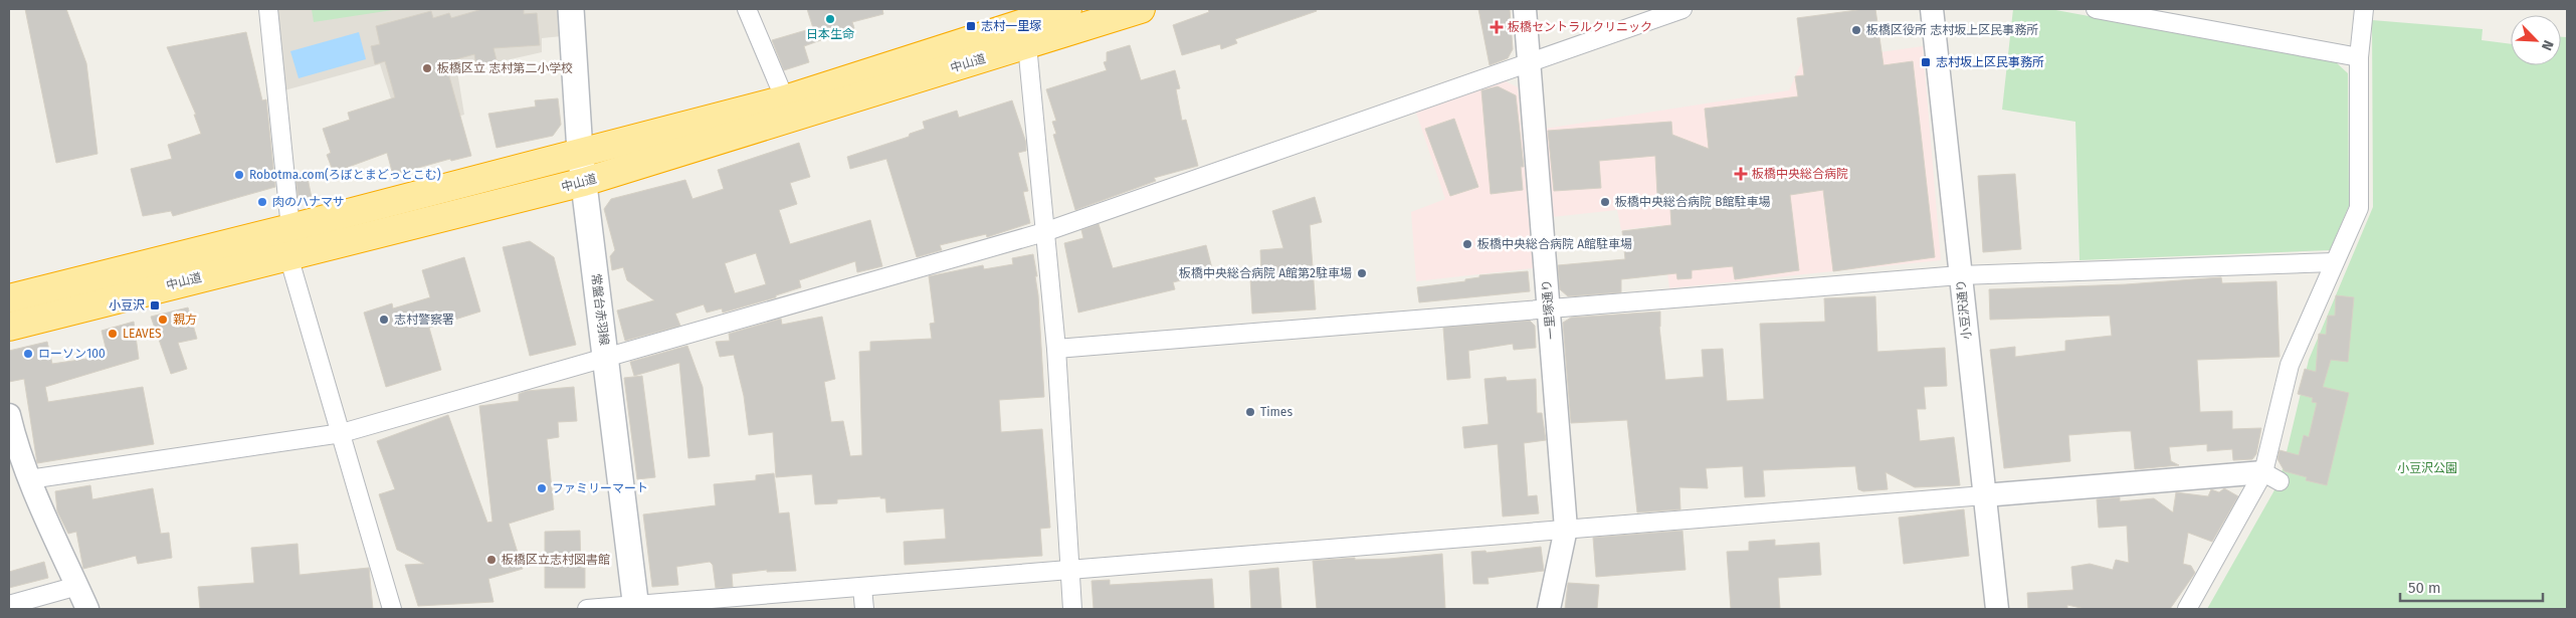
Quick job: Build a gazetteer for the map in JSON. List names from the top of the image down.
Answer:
{
  "streets": {
    "highway": ["中山道"],
    "main road": ["常盤台赤羽線"],
    "street": ["一里塚通り", "小豆沢通り"]
  },
  "crossings": [
    ["中山道", "常盤台赤羽線"]
  ],
  "parks": ["小豆沢公園"],
  "places": {
    "other": [
      "日本生命",
      "板橋区役所 志村坂上区民事務所",
      "板橋区立 志村第二小学校",
      "Robotma.com(ろぼとまどっとこむ)",
      "肉のハナマサ",
      "板橋中央総合病院 B館駐車場",
      "板橋中央総合病院 A館駐車場",
      "板橋中央総合病院 A館第2駐車場",
      "親方",
      "志村警察署",
      "LEAVES",
      "ローソン100",
      "Times",
      "ファミリーマート",
      "板橋区立志村図書館"
    ],
    "transit": ["志村一里塚", "志村坂上区民事務所", "小豆沢"],
    "health": ["板橋セントラルクリニック", "板橋中央総合病院"]
  },
  "scale_bar": "50 m",
  "north": "bottom right"
}
